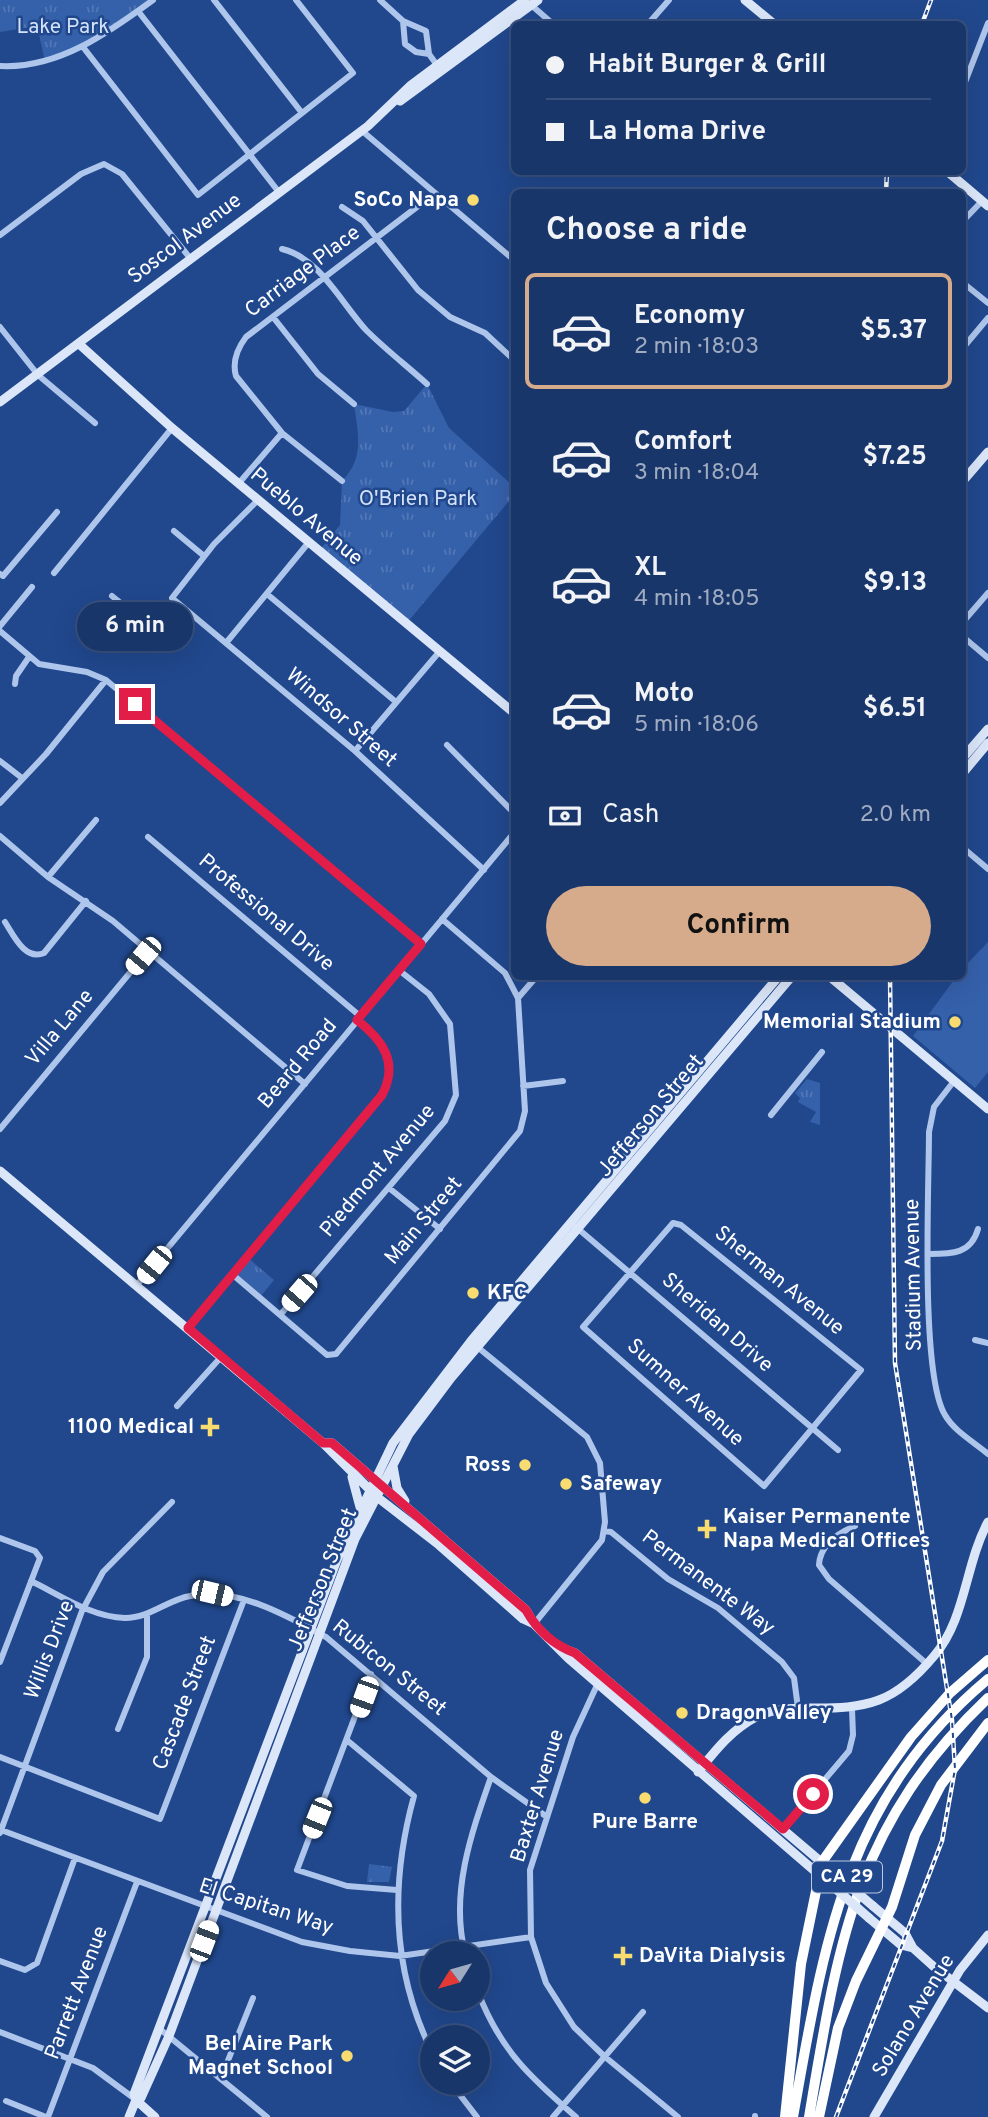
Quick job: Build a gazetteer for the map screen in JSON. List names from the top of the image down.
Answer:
{
  "streets": {
    "highway": ["CA 29"],
    "main road": [
      "Soscol Avenue",
      "Pueblo Avenue",
      "Jefferson Street",
      "Solano Avenue"
    ],
    "street": [
      "Carriage Place",
      "Windsor Street",
      "Professional Drive",
      "Villa Lane",
      "Beard Road",
      "Piedmont Avenue",
      "Main Street",
      "Stadium Avenue",
      "Sherman Avenue",
      "Sheridan Drive",
      "Sumner Avenue",
      "Permanente Way",
      "Willis Drive",
      "Rubicon Street",
      "Cascade Street",
      "Baxter Avenue",
      "El Capitan Way",
      "Parrett Avenue"
    ]
  },
  "crossings": [
    ["Soscol Avenue", "Pueblo Avenue"],
    ["Windsor Street", "Beard Road"],
    ["Professional Drive", "Beard Road"],
    ["Professional Drive", "Main Street"],
    ["Beard Road", "Piedmont Avenue"],
    ["Jefferson Street", "Sheridan Drive"],
    ["Jefferson Street", "Rubicon Street"],
    ["Jefferson Street", "El Capitan Way"],
    ["Piedmont Avenue", "Main Street"],
    ["Sherman Avenue", "Sheridan Drive"],
    ["Sherman Avenue", "Sumner Avenue"],
    ["Sheridan Drive", "Sumner Avenue"],
    ["Willis Drive", "Rubicon Street"],
    ["Willis Drive", "Cascade Street"],
    ["Willis Drive", "El Capitan Way"],
    ["Rubicon Street", "Cascade Street"],
    ["Rubicon Street", "Baxter Avenue"],
    ["Baxter Avenue", "El Capitan Way"],
    ["El Capitan Way", "Parrett Avenue"]
  ],
  "parks": ["Lake Park", "O'Brien Park"],
  "places": {
    "other": [
      "SoCo Napa",
      "Memorial Stadium",
      "KFC",
      "Ross",
      "Safeway",
      "Dragon Valley",
      "Pure Barre",
      "Bel Aire Park Magnet School"
    ],
    "health": ["1100 Medical", "Kaiser Permanente Napa Medical Offices", "DaVita Dialysis"]
  },
  "north": "bottom left",
  "page": {
    "banner": ["Habit Burger & Grill", "La Homa Drive"],
    "heading": "Choose a ride",
    "list": [
      {
        "name": "Economy",
        "note": "2 min · 18:03",
        "value": "$5.37"
      },
      {
        "name": "Comfort",
        "note": "3 min · 18:04",
        "value": "$7.25"
      },
      {
        "name": "XL",
        "note": "4 min · 18:05",
        "value": "$9.13"
      },
      {
        "name": "Moto",
        "note": "5 min · 18:06",
        "value": "$6.51"
      }
    ],
    "bubble": "6 min",
    "pay": ["Cash", "2.0 km"],
    "buttons": "Confirm"
  }
}
